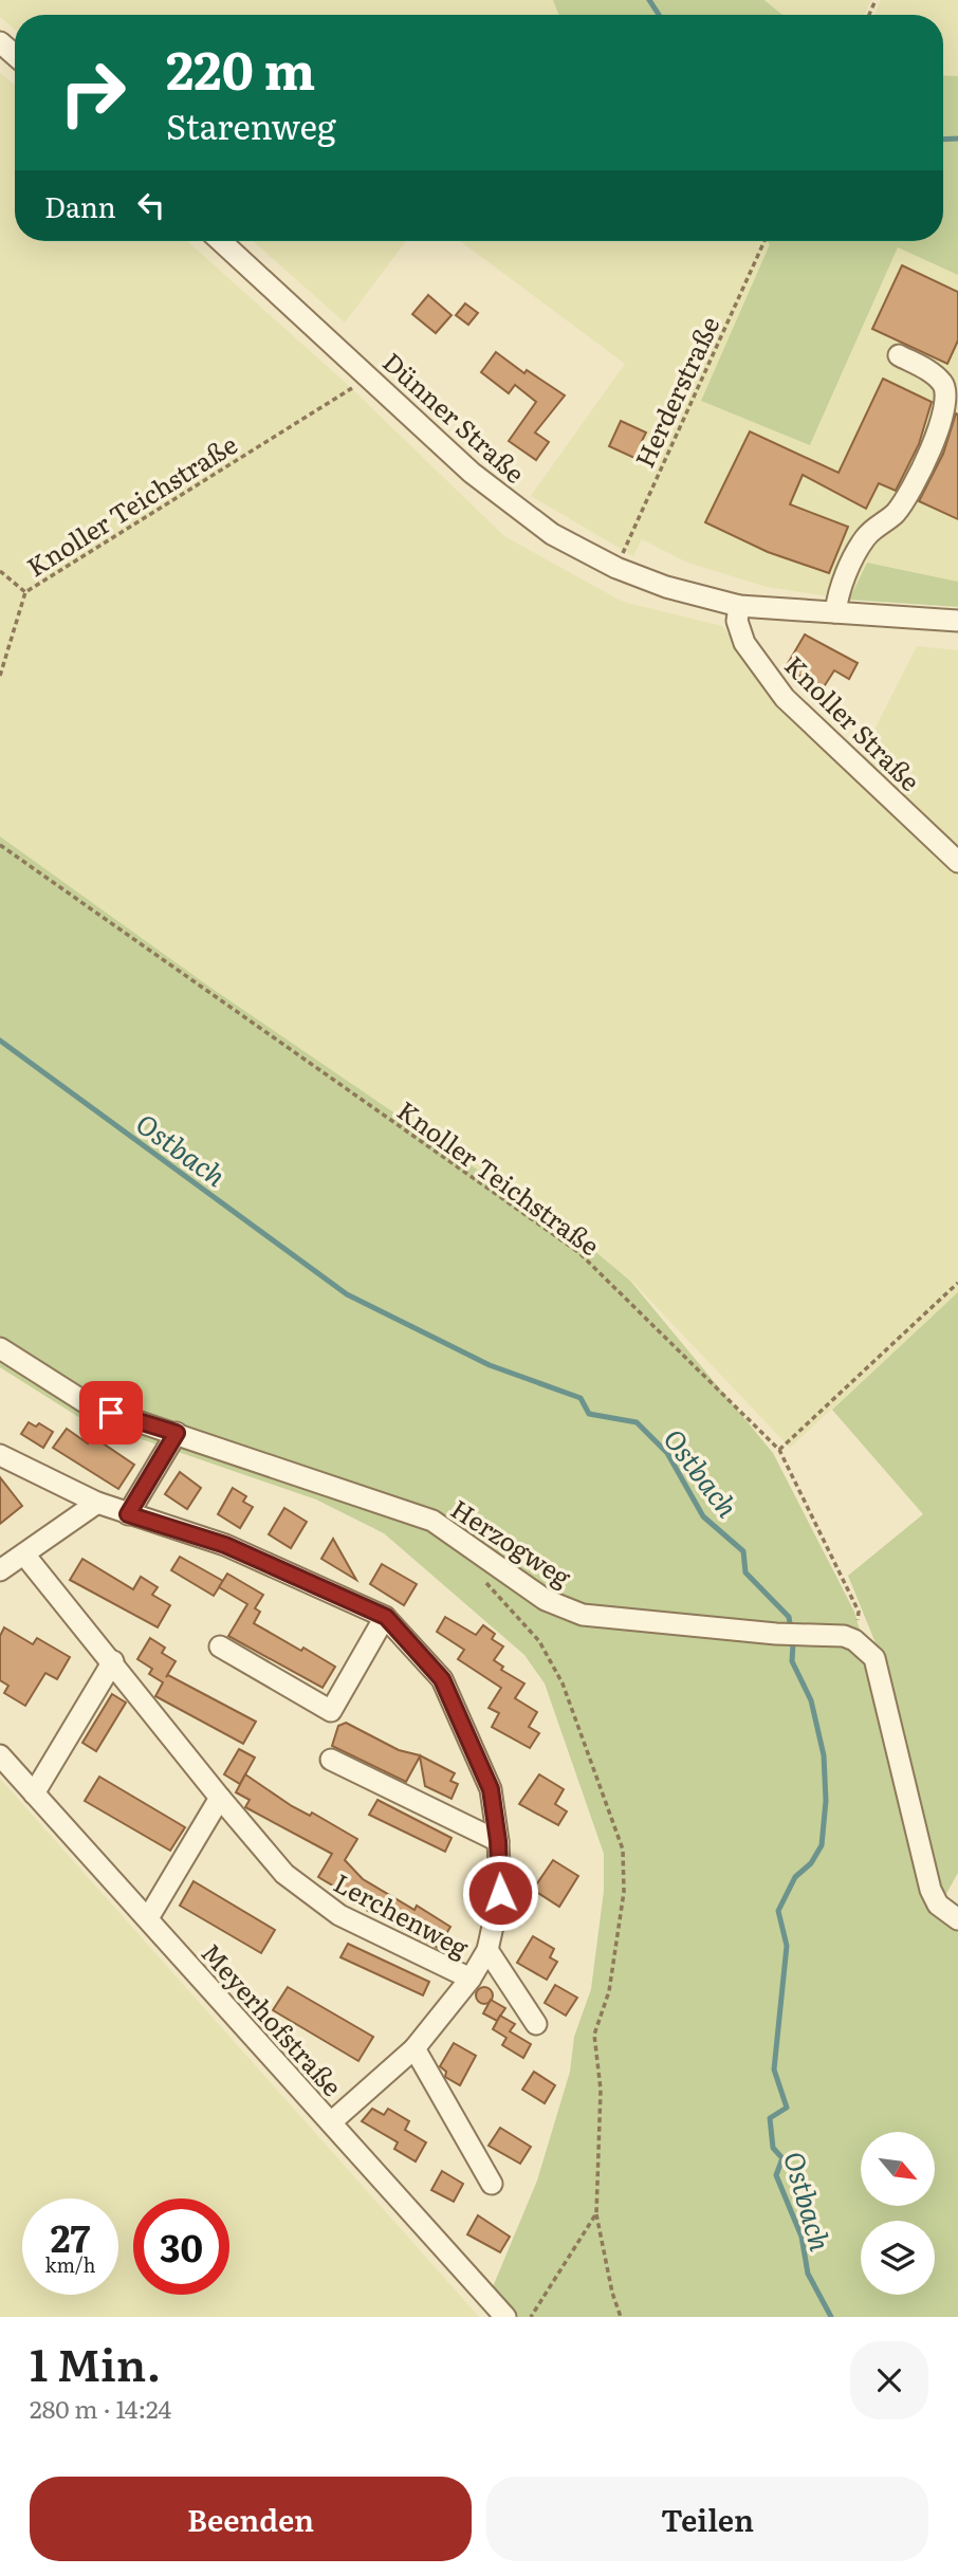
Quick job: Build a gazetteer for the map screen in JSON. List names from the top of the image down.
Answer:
{
  "streets": {
    "street": [
      "Dünner Straße",
      "Knoller Straße",
      "Herzogweg",
      "Lerchenweg",
      "Meyerhofstraße"
    ],
    "path": ["Herderstraße", "Knoller Teichstraße"]
  },
  "crossings": [
    ["Herderstraße", "Dünner Straße"],
    ["Dünner Straße", "Knoller Straße"],
    ["Knoller Teichstraße", "Herzogweg"]
  ],
  "water": ["Ostbach"],
  "north": "bottom right",
  "page": {
    "turn": ["220 m", "Starenweg"],
    "then": "Dann",
    "speed": "27 km/h",
    "limit": "30",
    "heading": ["1 Min.", "280 m · 14:24"],
    "buttons": ["Beenden", "Teilen"]
  }
}
